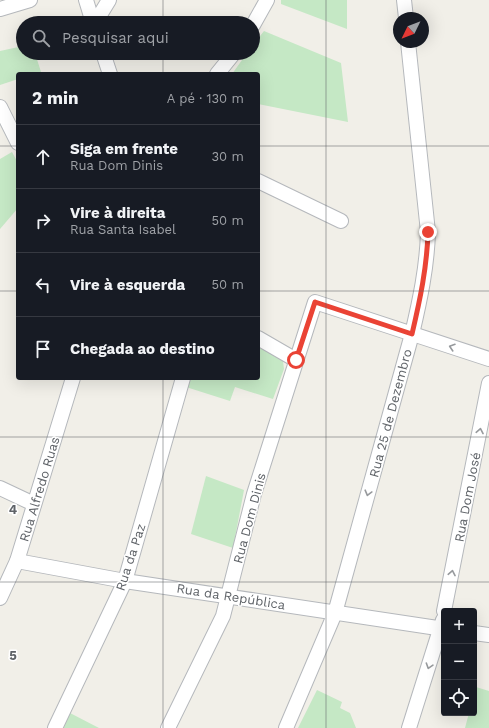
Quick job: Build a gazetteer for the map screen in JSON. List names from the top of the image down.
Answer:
{
  "streets": {
    "street": [
      "Rua 25 de Dezembro",
      "Rua Alfredo Ruas",
      "Rua Dom José",
      "Rua Dom Dinis",
      "Rua da Paz",
      "Rua da República"
    ]
  },
  "crossings": [
    ["Rua 25 de Dezembro", "Rua Dom Dinis"],
    ["Rua 25 de Dezembro", "Rua da República"],
    ["Rua Alfredo Ruas", "Rua da República"],
    ["Rua Dom Dinis", "Rua da República"],
    ["Rua da Paz", "Rua da República"]
  ],
  "one_way": ["Rua 25 de Dezembro"],
  "north": "bottom left",
  "page": {
    "search": "Pesquisar aqui",
    "heading": ["2 min", "A pé · 130 m"],
    "list": [
      ["Siga em frente", "Rua Dom Dinis", "30 m"],
      ["Vire à direita", "Rua Santa Isabel", "50 m"],
      ["Vire à esquerda", "50 m"],
      "Chegada ao destino"
    ],
    "map_buttons": ["+", "−"]
  },
  "grid": {
    "rows": ["4", "5"]
  }
}
